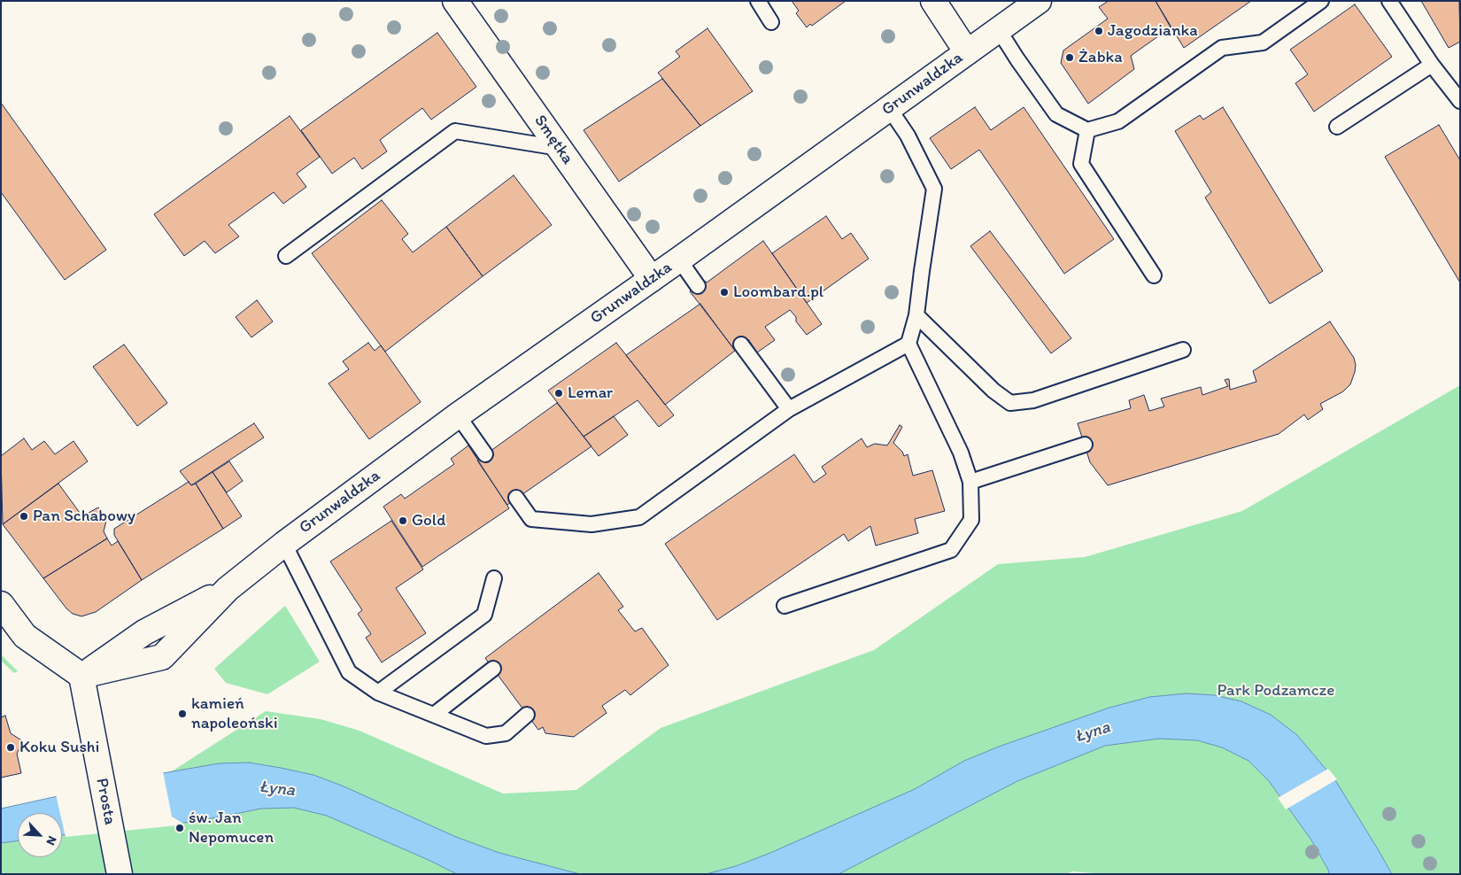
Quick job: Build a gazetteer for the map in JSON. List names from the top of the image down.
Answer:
{
  "streets": {
    "street": ["Grunwaldzka", "Smętka", "Prosta"]
  },
  "crossings": [
    ["Grunwaldzka", "Smętka"],
    ["Grunwaldzka", "Prosta"]
  ],
  "water": ["Łyna"],
  "parks": ["Park Podzamcze"],
  "places": [
    "Jagodzianka",
    "Żabka",
    "Loombard.pl",
    "Lemar",
    "Pan Schabowy",
    "Gold",
    "kamień napoleoński",
    "Koku Sushi",
    "św. Jan Nepomucen"
  ],
  "north": "bottom right"
}
